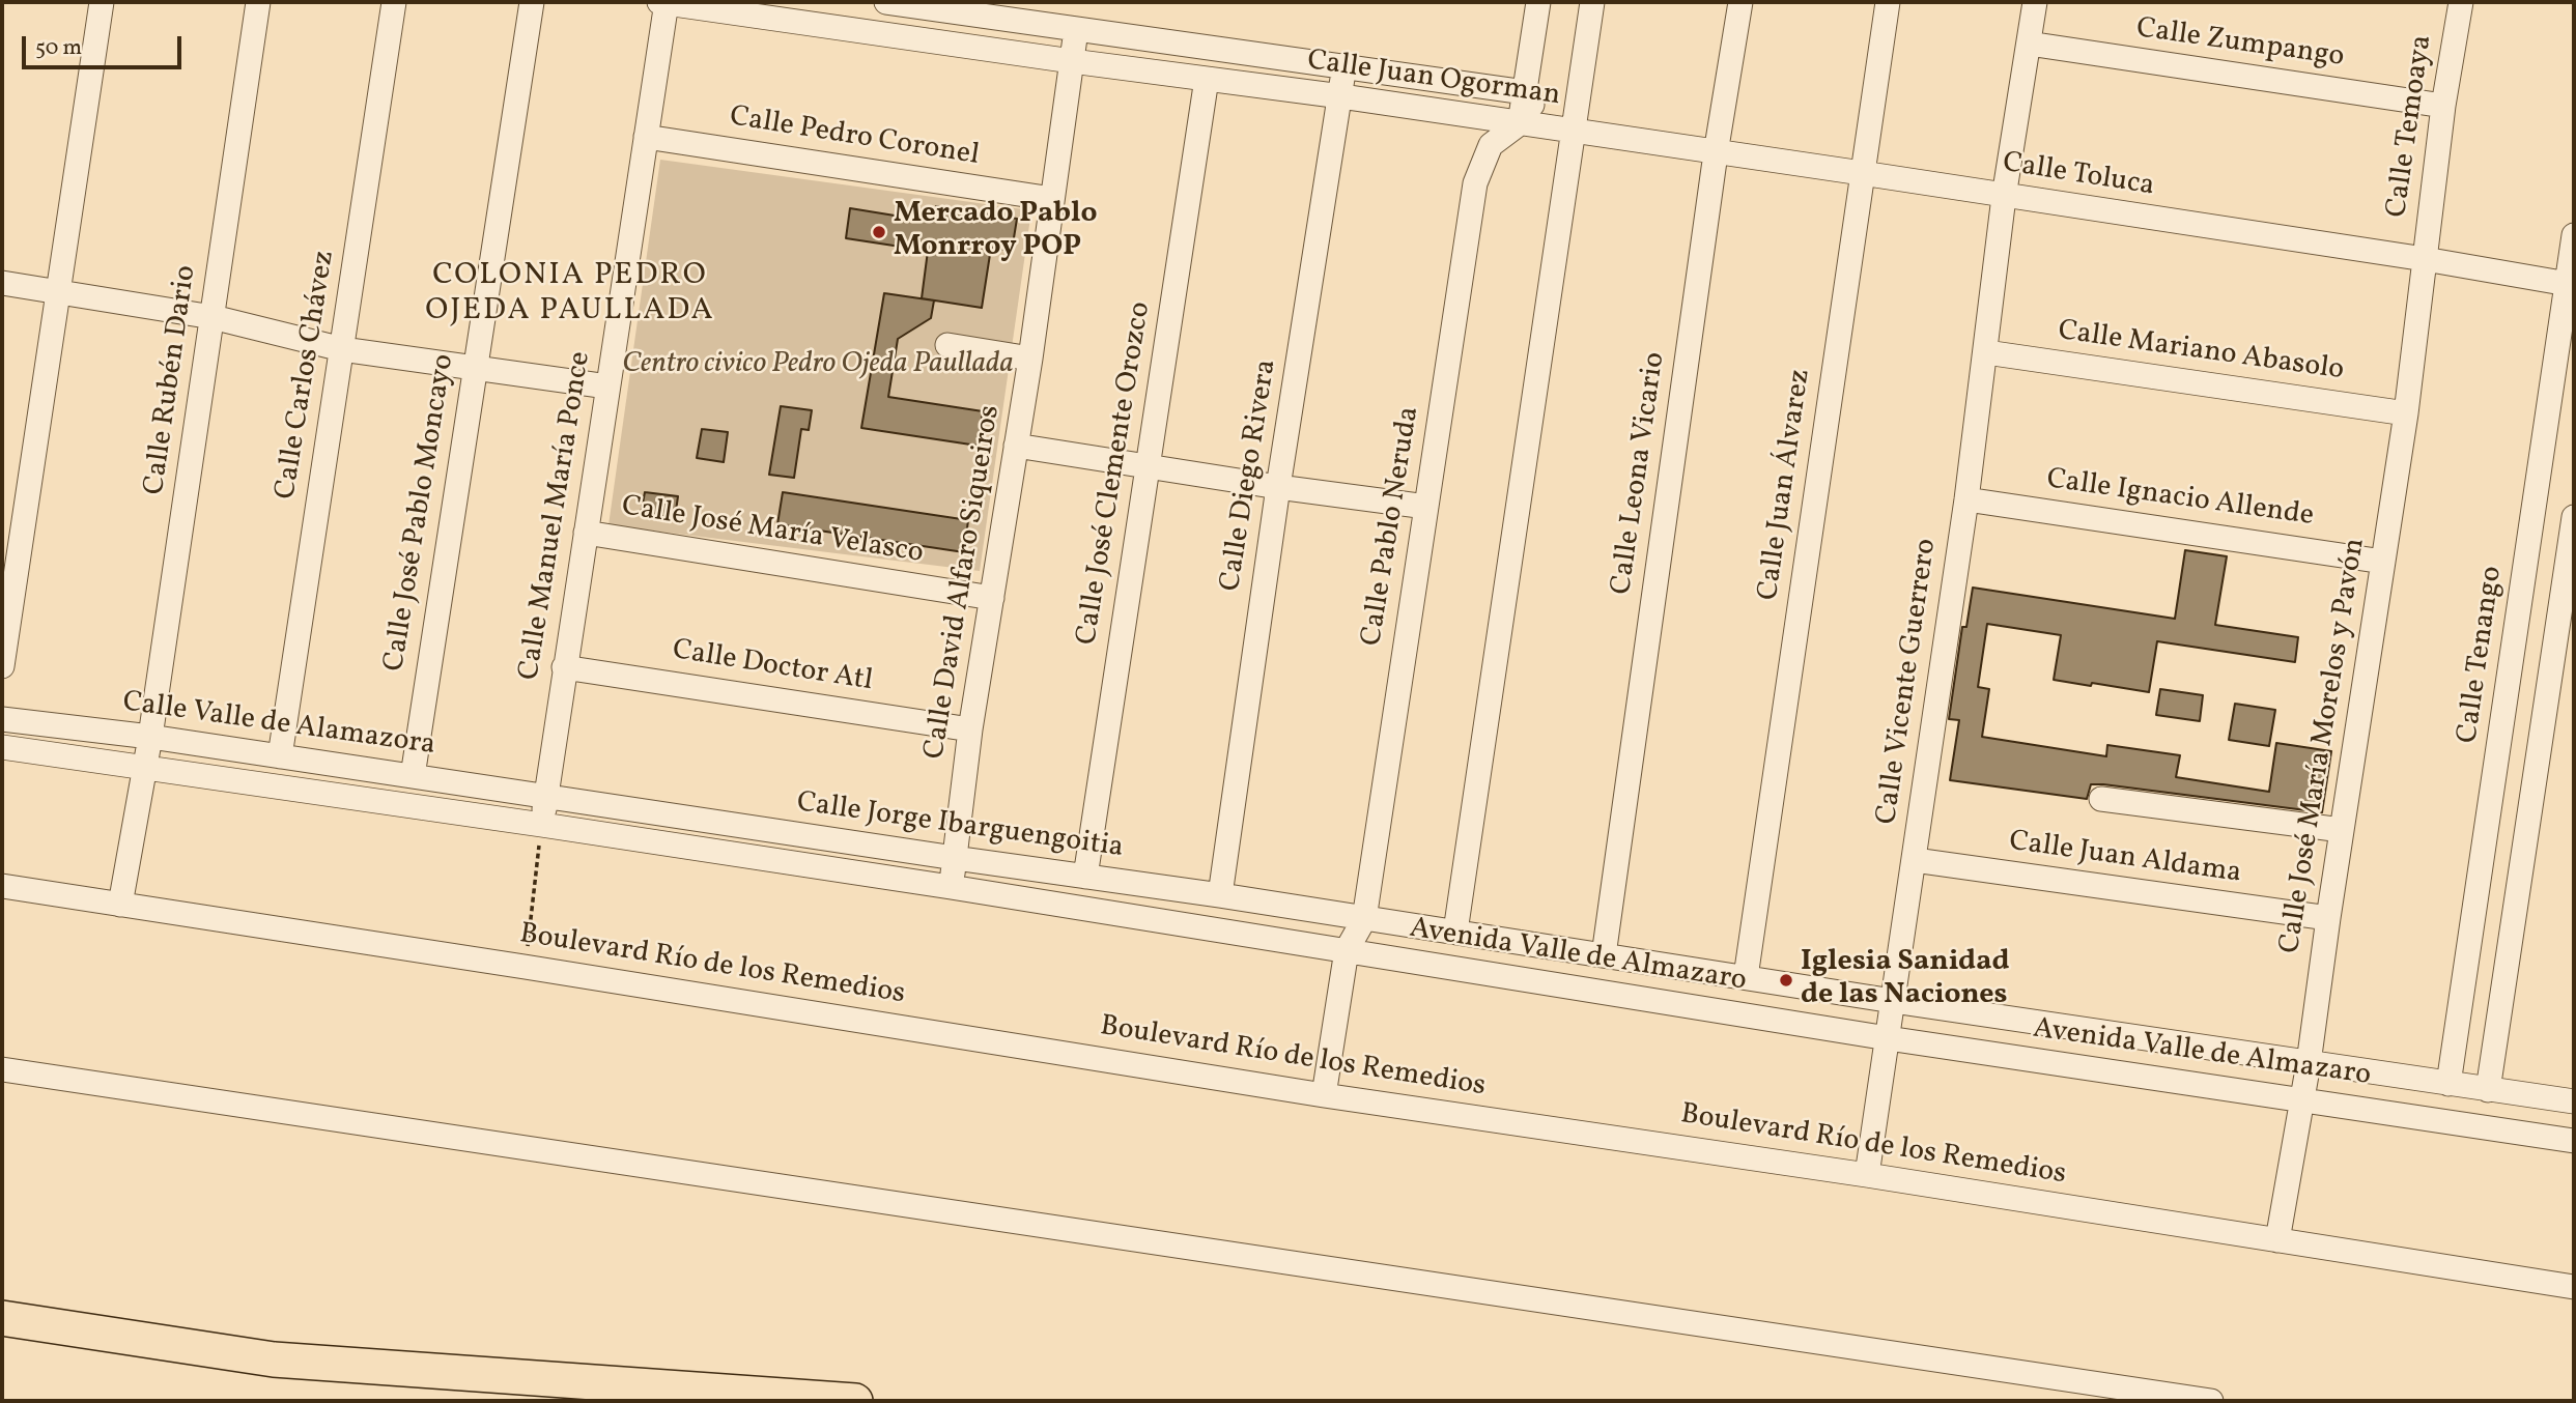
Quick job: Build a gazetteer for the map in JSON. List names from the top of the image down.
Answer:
{
  "streets": {
    "street": [
      "Calle Zumpango",
      "Calle Juan Ogorman",
      "Calle Temoaya",
      "Calle Pedro Coronel",
      "Calle Toluca",
      "Calle Mariano Abasolo",
      "Calle Carlos Chávez",
      "Calle Rubén Dario",
      "Calle José Clemente Orozco",
      "Calle Leona Vicario",
      "Calle Diego Rivera",
      "Calle Juan Álvarez",
      "Calle Ignacio Allende",
      "Calle José Pablo Moncayo",
      "Calle Manuel María Ponce",
      "Calle Pablo Neruda",
      "Calle José María Velasco",
      "Calle David Alfaro Siqueiros",
      "Calle Tenango",
      "Calle Doctor Atl",
      "Calle Vicente Guerrero",
      "Calle Valle de Alamazora",
      "Calle José María Morelos y Pavón",
      "Calle Jorge Ibarguengoitia",
      "Calle Juan Aldama",
      "Avenida Valle de Almazaro",
      "Boulevard Río de los Remedios"
    ]
  },
  "crossings": [
    ["Calle Zumpango", "Calle Temoaya"],
    ["Calle Zumpango", "Calle Vicente Guerrero"],
    ["Calle Juan Ogorman", "Calle Toluca"],
    ["Calle Juan Ogorman", "Calle José Clemente Orozco"],
    ["Calle Juan Ogorman", "Calle Diego Rivera"],
    ["Calle Juan Ogorman", "Calle Manuel María Ponce"],
    ["Calle Juan Ogorman", "Calle Pablo Neruda"],
    ["Calle Juan Ogorman", "Calle David Alfaro Siqueiros"],
    ["Calle Temoaya", "Calle Toluca"],
    ["Calle Temoaya", "Calle José María Morelos y Pavón"],
    ["Calle Pedro Coronel", "Calle Manuel María Ponce"],
    ["Calle Pedro Coronel", "Calle David Alfaro Siqueiros"],
    ["Calle Toluca", "Calle Leona Vicario"],
    ["Calle Toluca", "Calle Juan Álvarez"],
    ["Calle Toluca", "Calle Tenango"],
    ["Calle Toluca", "Calle Vicente Guerrero"],
    ["Calle Toluca", "Calle José María Morelos y Pavón"],
    ["Calle Mariano Abasolo", "Calle Vicente Guerrero"],
    ["Calle Mariano Abasolo", "Calle José María Morelos y Pavón"],
    ["Calle Carlos Chávez", "Calle Valle de Alamazora"],
    ["Calle Rubén Dario", "Calle Valle de Alamazora"],
    ["Calle Rubén Dario", "Boulevard Río de los Remedios"],
    ["Calle José Clemente Orozco", "Calle Jorge Ibarguengoitia"],
    ["Calle Leona Vicario", "Avenida Valle de Almazaro"],
    ["Calle Diego Rivera", "Calle Jorge Ibarguengoitia"],
    ["Calle Juan Álvarez", "Avenida Valle de Almazaro"],
    ["Calle Ignacio Allende", "Calle Vicente Guerrero"],
    ["Calle Ignacio Allende", "Calle José María Morelos y Pavón"],
    ["Calle José Pablo Moncayo", "Calle Valle de Alamazora"],
    ["Calle Manuel María Ponce", "Calle José María Velasco"],
    ["Calle Manuel María Ponce", "Calle Doctor Atl"],
    ["Calle Manuel María Ponce", "Calle Valle de Alamazora"],
    ["Calle Manuel María Ponce", "Calle Jorge Ibarguengoitia"],
    ["Calle Pablo Neruda", "Calle Jorge Ibarguengoitia"],
    ["Calle Pablo Neruda", "Avenida Valle de Almazaro"],
    ["Calle José María Velasco", "Calle David Alfaro Siqueiros"],
    ["Calle David Alfaro Siqueiros", "Calle Doctor Atl"],
    ["Calle David Alfaro Siqueiros", "Calle Jorge Ibarguengoitia"],
    ["Calle Tenango", "Avenida Valle de Almazaro"],
    ["Calle Vicente Guerrero", "Calle Juan Aldama"],
    ["Calle Vicente Guerrero", "Avenida Valle de Almazaro"],
    ["Calle Vicente Guerrero", "Boulevard Río de los Remedios"],
    ["Calle Valle de Alamazora", "Calle Jorge Ibarguengoitia"],
    ["Calle José María Morelos y Pavón", "Calle Juan Aldama"],
    ["Calle José María Morelos y Pavón", "Avenida Valle de Almazaro"],
    ["Calle José María Morelos y Pavón", "Boulevard Río de los Remedios"],
    ["Calle Jorge Ibarguengoitia", "Avenida Valle de Almazaro"]
  ],
  "districts": ["COLONIA PEDRO OJEDA PAULLADA"],
  "parks": ["Centro civico Pedro Ojeda Paullada"],
  "places": ["Mercado Pablo Monrroy POP", "Iglesia Sanidad de las Naciones"],
  "scale_bar": "50 m"
}
